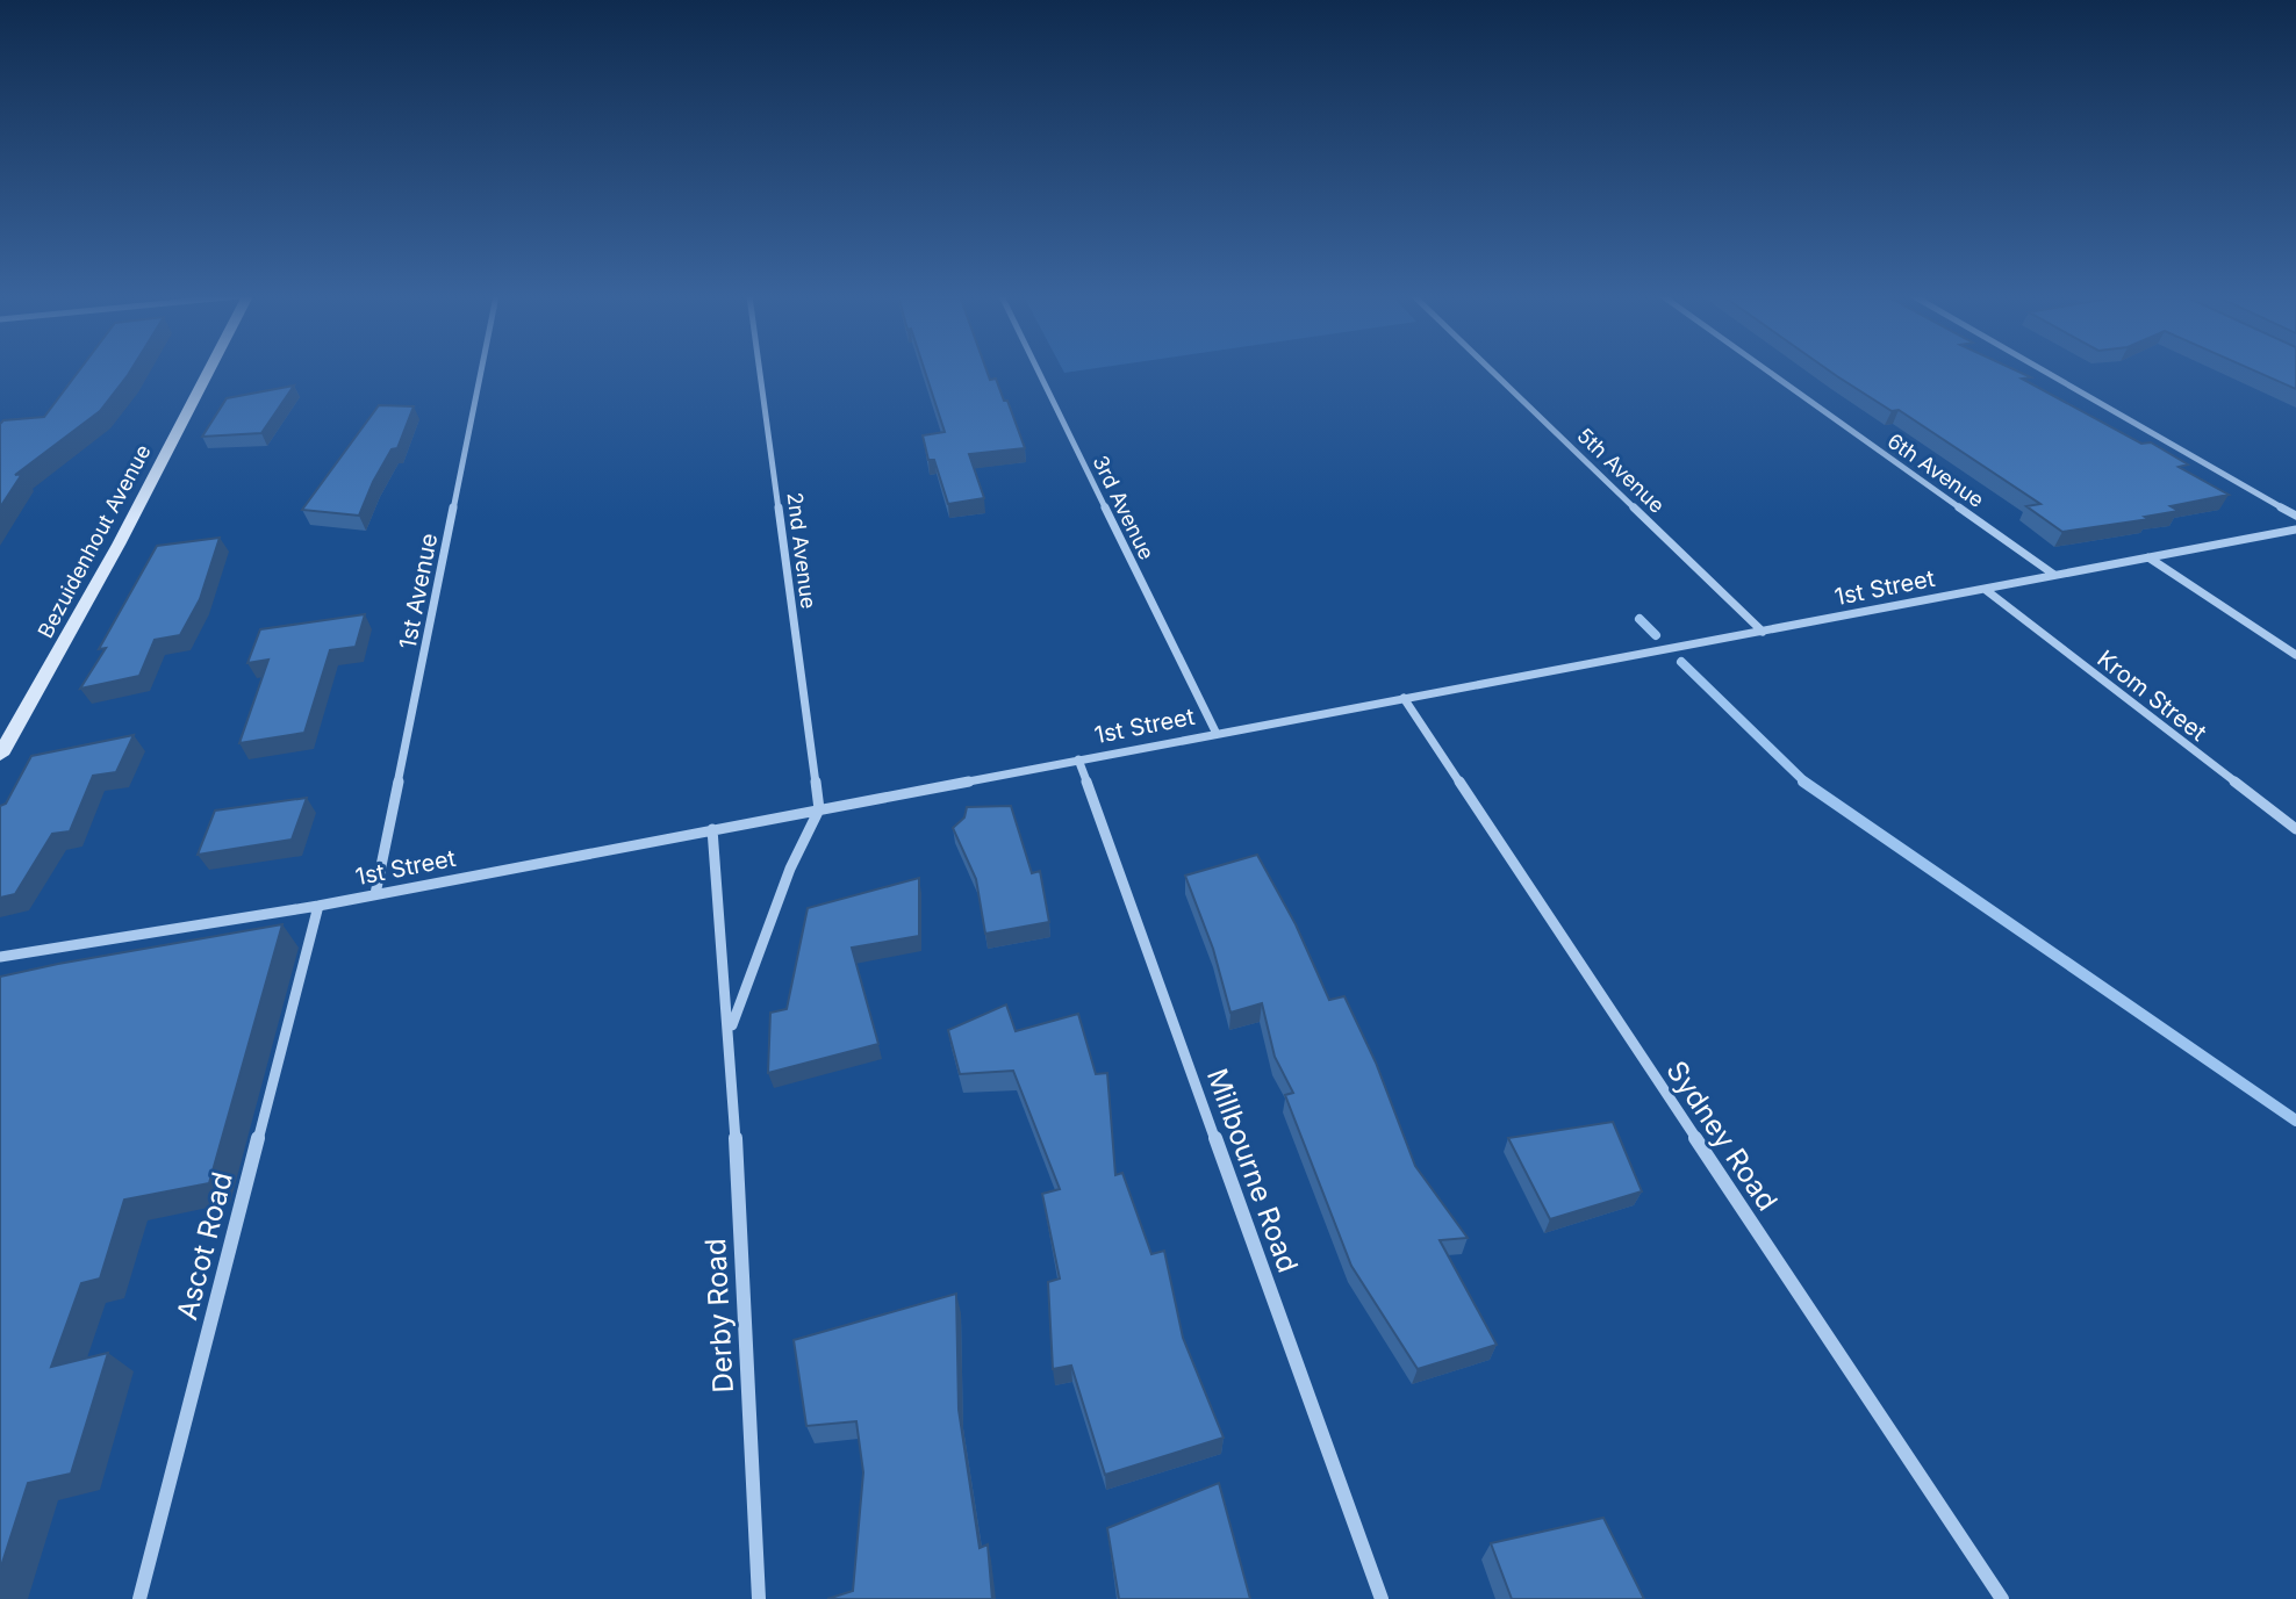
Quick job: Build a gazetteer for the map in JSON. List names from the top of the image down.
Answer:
{
  "streets": {
    "street": [
      "5th Avenue",
      "6th Avenue",
      "3rd Avenue",
      "Bezuidenhout Avenue",
      "2nd Avenue",
      "1st Street",
      "1st Avenue",
      "Krom Street",
      "Sydney Road",
      "Millbourne Road",
      "Ascot Road",
      "Derby Road"
    ]
  },
  "crossings": [
    ["5th Avenue", "1st Street"],
    ["6th Avenue", "1st Street"],
    ["3rd Avenue", "1st Street"],
    ["2nd Avenue", "1st Street"],
    ["2nd Avenue", "Derby Road"],
    ["1st Street", "1st Avenue"],
    ["1st Street", "Krom Street"],
    ["1st Street", "Sydney Road"],
    ["1st Street", "Millbourne Road"],
    ["1st Street", "Ascot Road"],
    ["1st Street", "Derby Road"]
  ]
}
